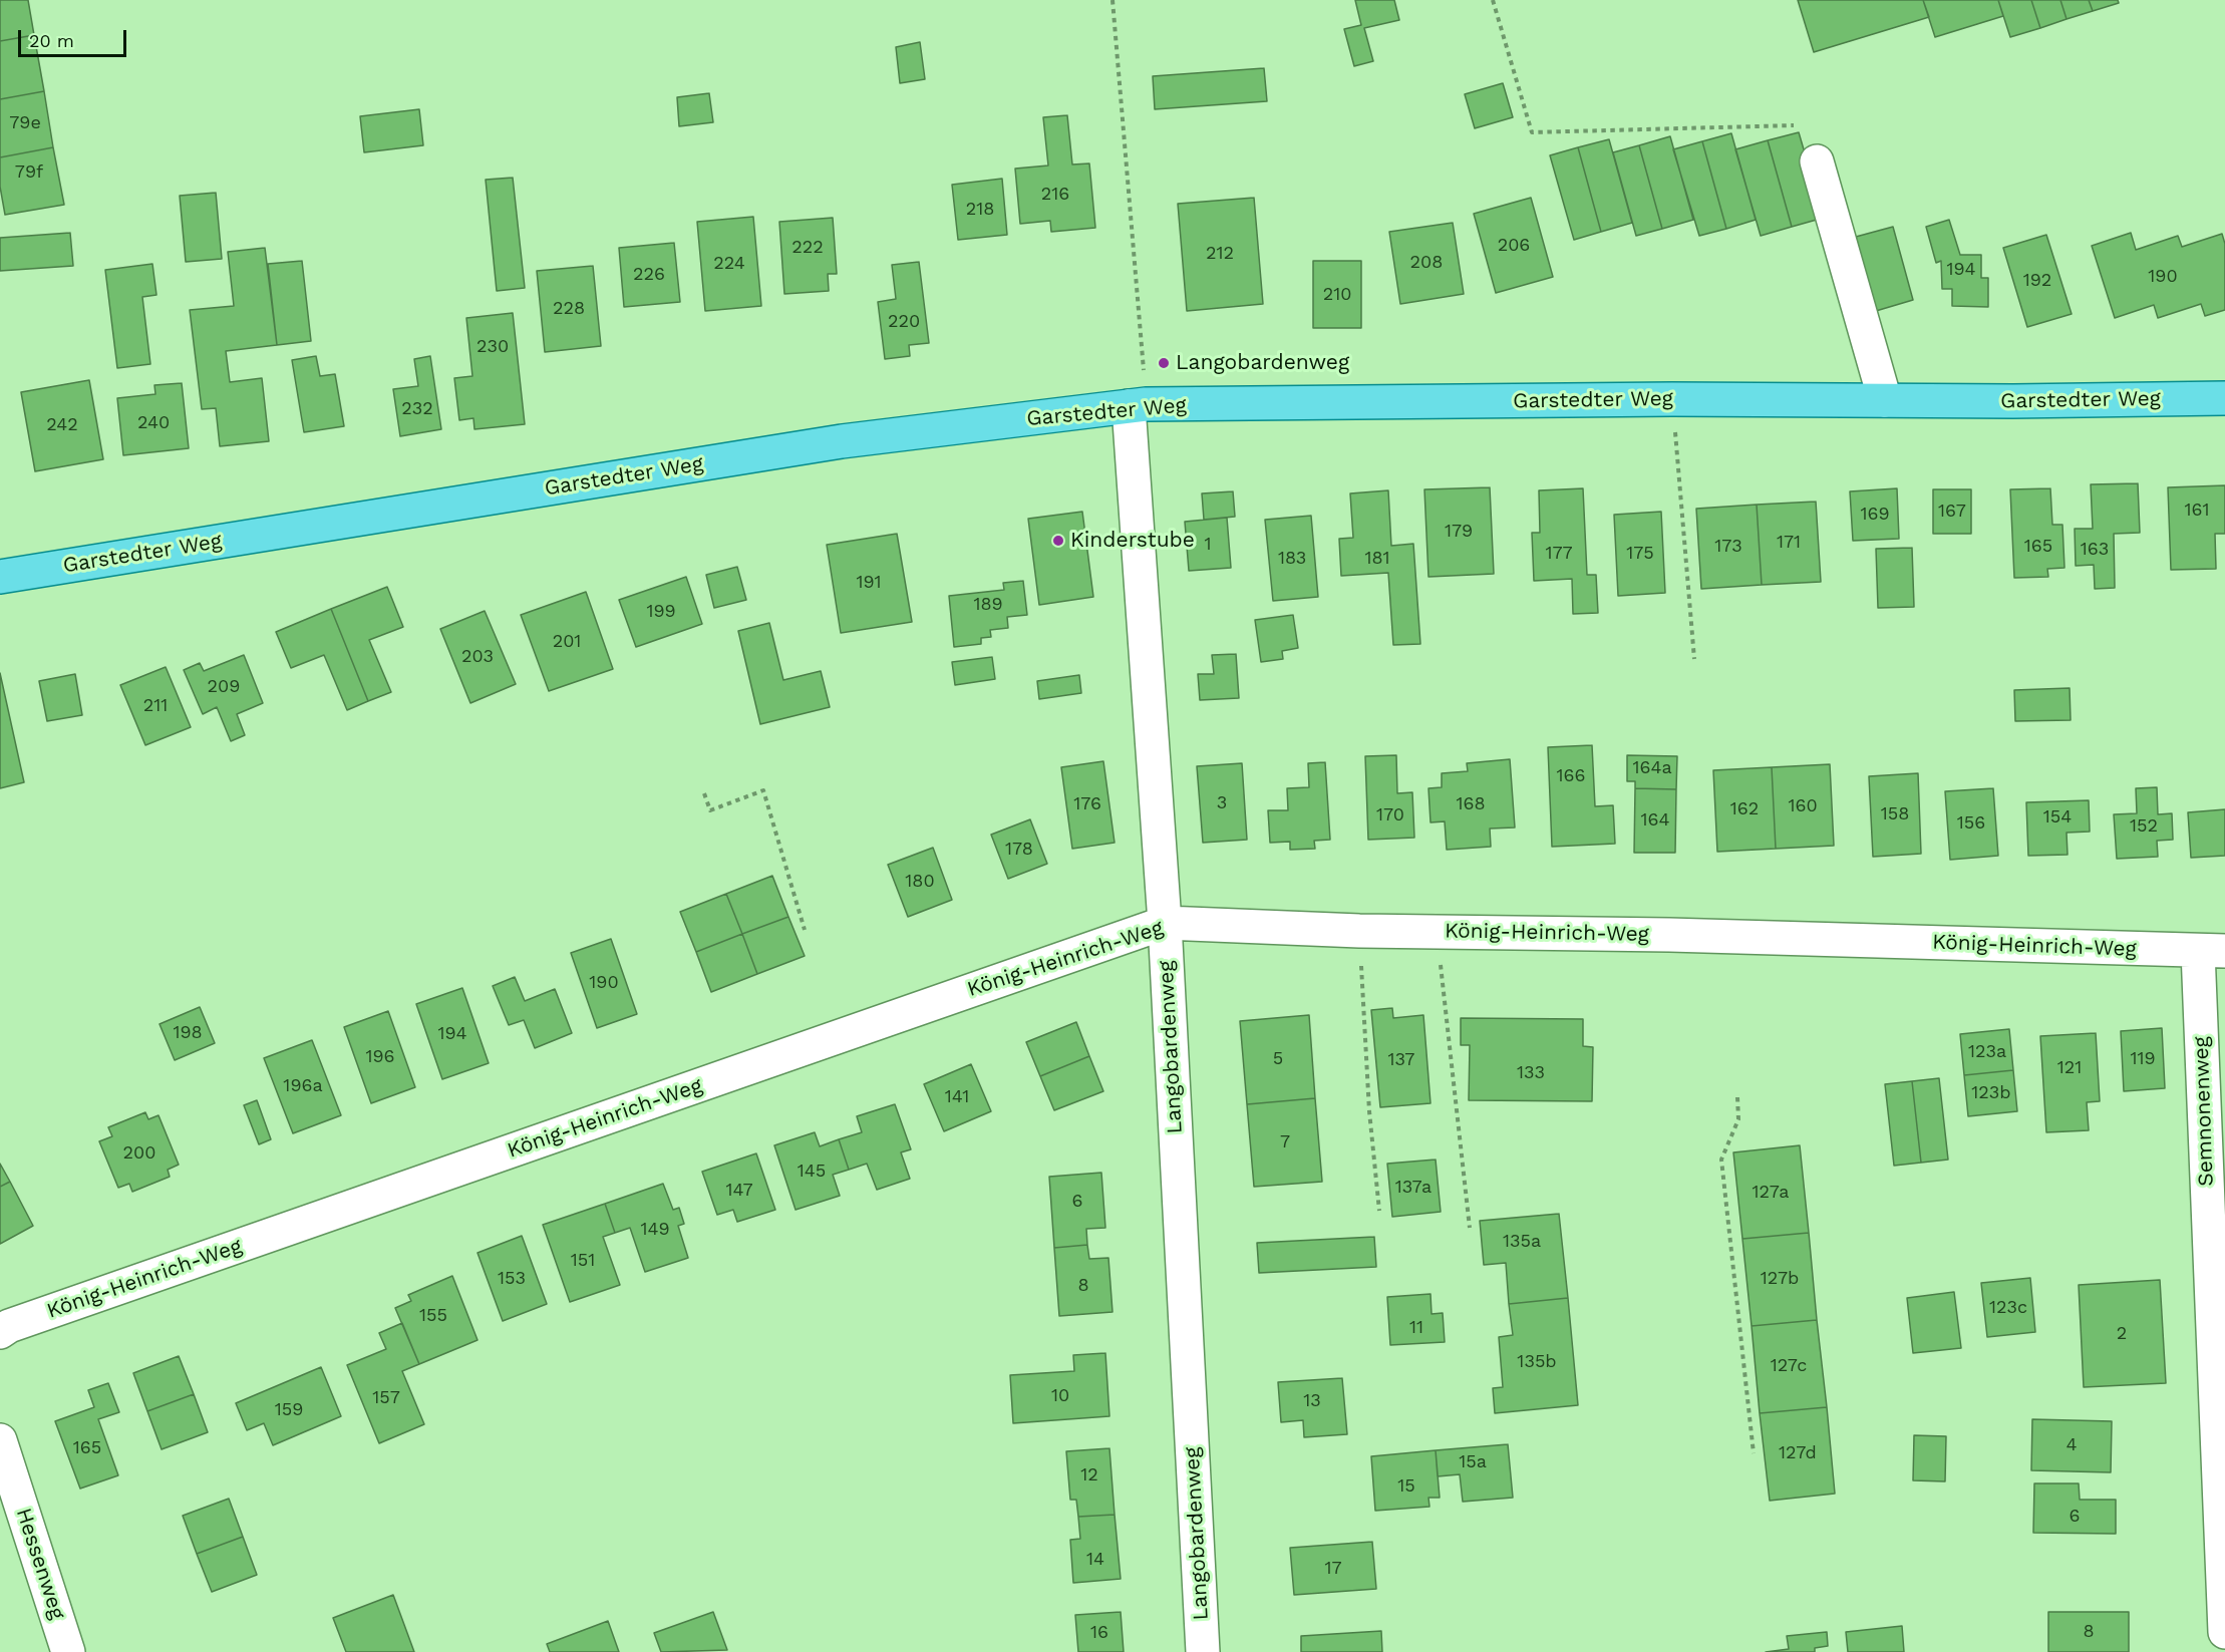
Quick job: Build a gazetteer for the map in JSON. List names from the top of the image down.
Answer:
{
  "streets": {
    "main road": ["Garstedter Weg"],
    "street": [
      "König-Heinrich-Weg",
      "Langobardenweg",
      "Semnonenweg",
      "Hessenweg"
    ]
  },
  "crossings": [
    ["Garstedter Weg", "Langobardenweg"],
    ["König-Heinrich-Weg", "Langobardenweg"],
    ["König-Heinrich-Weg", "Semnonenweg"]
  ],
  "places": ["Langobardenweg", "Kinderstube"],
  "house_numbers": [
    "79e",
    "79f",
    "216",
    "218",
    "206",
    "222",
    "212",
    "208",
    "224",
    "194",
    "226",
    "190",
    "192",
    "210",
    "228",
    "220",
    "230",
    "232",
    "240",
    "242",
    "161",
    "167",
    "169",
    "179",
    "171",
    "1",
    "173",
    "165",
    "163",
    "177",
    "175",
    "183",
    "181",
    "191",
    "189",
    "199",
    "201",
    "203",
    "209",
    "211",
    "164a",
    "166",
    "3",
    "176",
    "168",
    "160",
    "162",
    "158",
    "170",
    "154",
    "164",
    "156",
    "152",
    "178",
    "180",
    "190",
    "198",
    "194",
    "123a",
    "196",
    "5",
    "119",
    "137",
    "121",
    "133",
    "196a",
    "123b",
    "141",
    "7",
    "200",
    "145",
    "137a",
    "147",
    "127a",
    "6",
    "149",
    "135a",
    "151",
    "153",
    "127b",
    "8",
    "123c",
    "155",
    "11",
    "2",
    "135b",
    "127c",
    "10",
    "157",
    "13",
    "159",
    "4",
    "165",
    "127d",
    "15a",
    "12",
    "15",
    "6",
    "14",
    "17",
    "8",
    "16"
  ],
  "scale_bar": "20 m"
}
